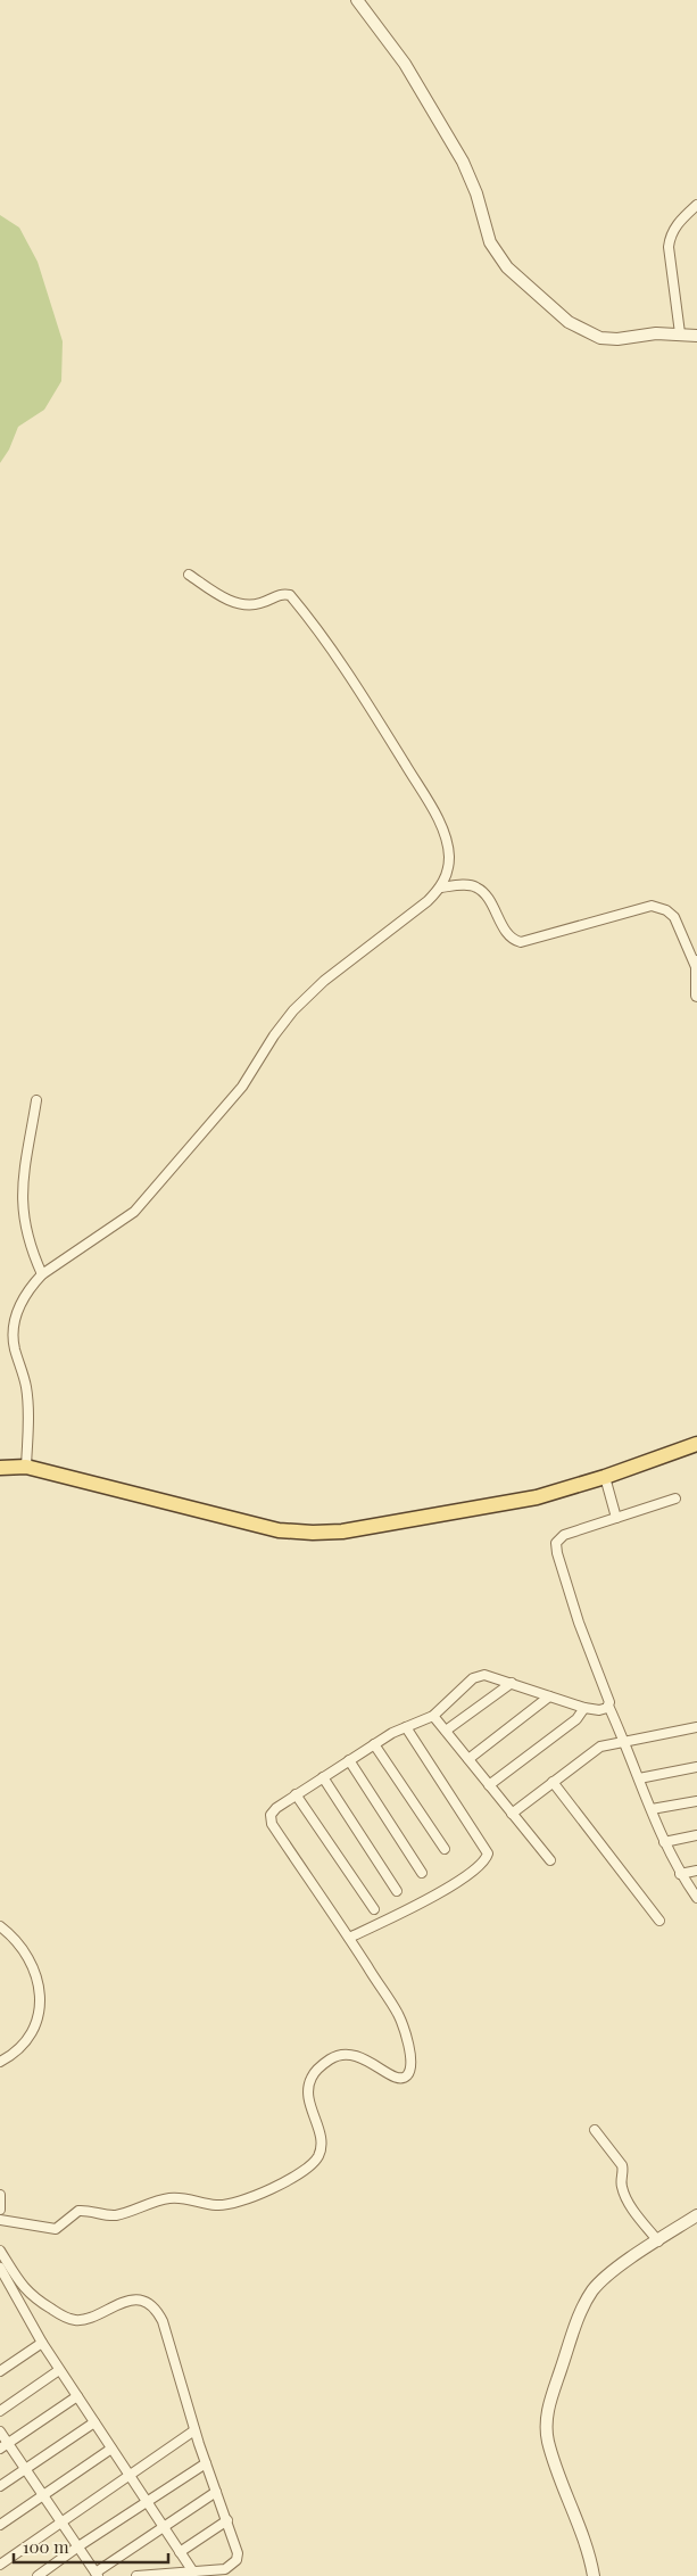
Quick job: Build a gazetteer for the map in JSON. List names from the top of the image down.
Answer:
{
  "scale_bar": "100 m"
}
